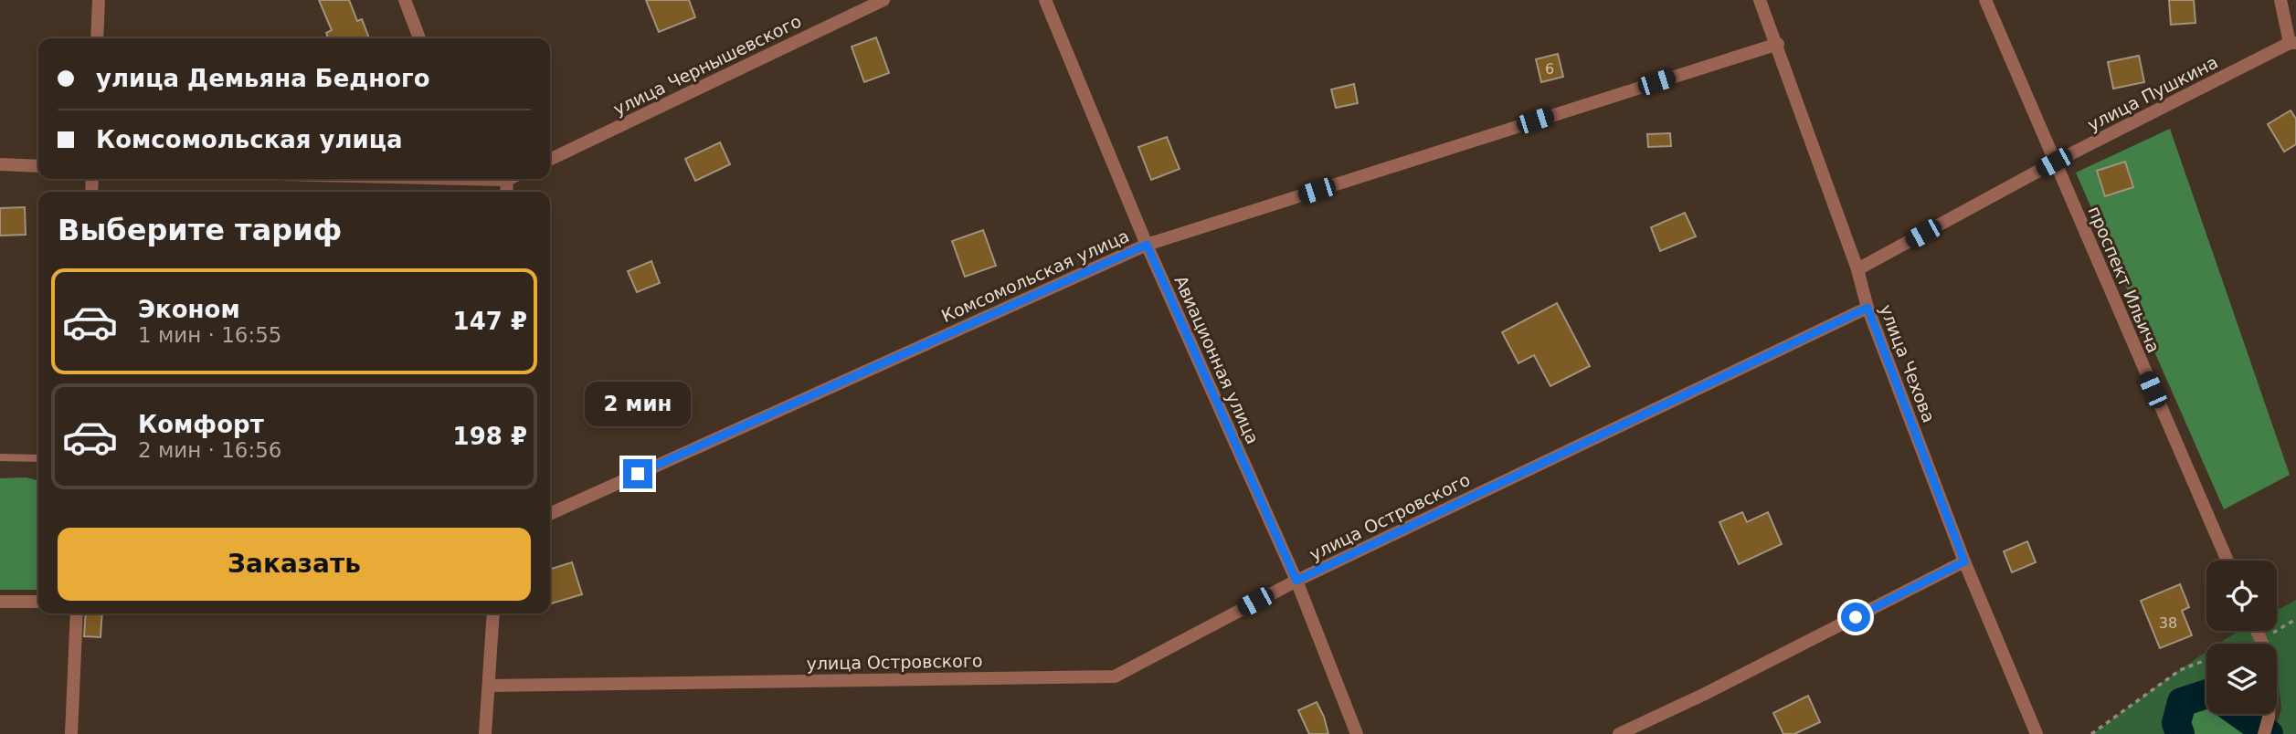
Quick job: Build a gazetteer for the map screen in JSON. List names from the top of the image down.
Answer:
{
  "streets": {
    "street": [
      "улица Чернышевского",
      "улица Пушкина",
      "Комсомольская улица",
      "проспект Ильича",
      "Авиационная улица",
      "улица Чехова",
      "улица Островского"
    ]
  },
  "crossings": [
    ["улица Пушкина", "проспект Ильича"],
    ["улица Пушкина", "улица Чехова"],
    ["Комсомольская улица", "Авиационная улица"],
    ["Комсомольская улица", "улица Чехова"],
    ["Авиационная улица", "улица Островского"],
    ["улица Чехова", "улица Островского"]
  ],
  "house_numbers": ["6", "38"],
  "page": {
    "banner": ["улица Демьяна Бедного", "Комсомольская улица"],
    "heading": "Выберите тариф",
    "list": [
      {
        "name": "Эконом",
        "note": "1 мин · 16:55",
        "value": "147 ₽"
      },
      {
        "name": "Комфорт",
        "note": "2 мин · 16:56",
        "value": "198 ₽"
      }
    ],
    "bubble": "2 мин",
    "buttons": "Заказать"
  }
}
